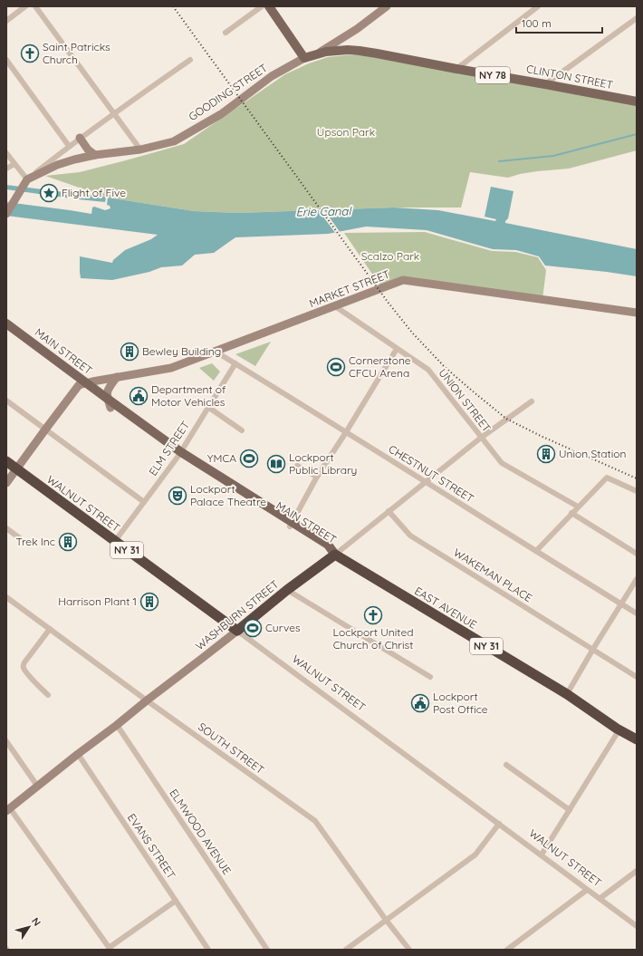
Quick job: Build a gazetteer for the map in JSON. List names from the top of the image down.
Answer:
{
  "streets": {
    "highway": [
      "WALNUT STREET",
      "NY 31",
      "EAST AVENUE",
      "WASHBURN STREET"
    ],
    "main road": [
      "NY 78",
      "CLINTON STREET",
      "GOODING STREET",
      "MAIN STREET"
    ],
    "street": [
      "MARKET STREET",
      "UNION STREET",
      "ELM STREET",
      "CHESTNUT STREET",
      "WAKEMAN PLACE",
      "SOUTH STREET",
      "ELMWOOD AVENUE",
      "EVANS STREET"
    ]
  },
  "crossings": [
    ["CLINTON STREET", "GOODING STREET"],
    ["MARKET STREET", "MAIN STREET"],
    ["MARKET STREET", "UNION STREET"],
    ["MARKET STREET", "CHESTNUT STREET"],
    ["MAIN STREET", "ELM STREET"],
    ["MAIN STREET", "EAST AVENUE"],
    ["MAIN STREET", "WASHBURN STREET"],
    ["UNION STREET", "WASHBURN STREET"],
    ["ELM STREET", "CHESTNUT STREET"],
    ["ELM STREET", "WALNUT STREET"],
    ["CHESTNUT STREET", "WASHBURN STREET"],
    ["WALNUT STREET", "WASHBURN STREET"],
    ["WAKEMAN PLACE", "WASHBURN STREET"],
    ["EAST AVENUE", "WASHBURN STREET"],
    ["WASHBURN STREET", "SOUTH STREET"],
    ["WASHBURN STREET", "ELMWOOD AVENUE"],
    ["WASHBURN STREET", "EVANS STREET"]
  ],
  "water": ["Erie Canal"],
  "parks": ["Upson Park", "Scalzo Park"],
  "places": {
    "church": ["Saint Patricks Church", "Lockport United Church of Christ"],
    "place": ["Flight of Five"],
    "building": [
      "Bewley Building",
      "Union Station",
      "Trek Inc",
      "Harrison Plant 1"
    ],
    "sports": ["Cornerstone CFCU Arena", "YMCA", "Curves"],
    "public building": ["Department of Motor Vehicles", "Lockport Post Office"],
    "library": ["Lockport Public Library"],
    "theatre": ["Lockport Palace Theatre"]
  },
  "scale_bar": "100 m",
  "north": "top right"
}
